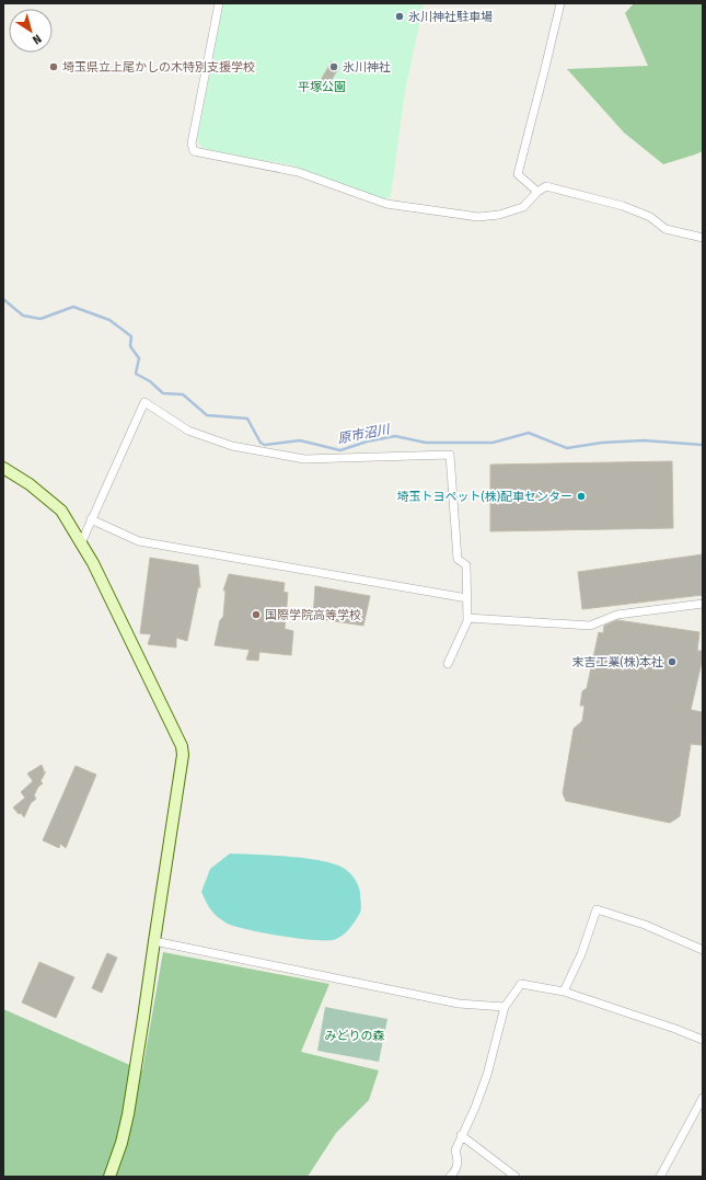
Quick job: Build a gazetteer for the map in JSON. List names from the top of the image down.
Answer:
{
  "water": ["原市沼川"],
  "parks": ["平塚公園", "みどりの森"],
  "places": [
    "氷川神社駐車場",
    "埼玉県立上尾かしの木特別支援学校",
    "氷川神社",
    "埼玉トヨペット(株)配車センター",
    "国際学院高等学校",
    "末吉工業(株)本社"
  ],
  "north": "bottom right"
}
